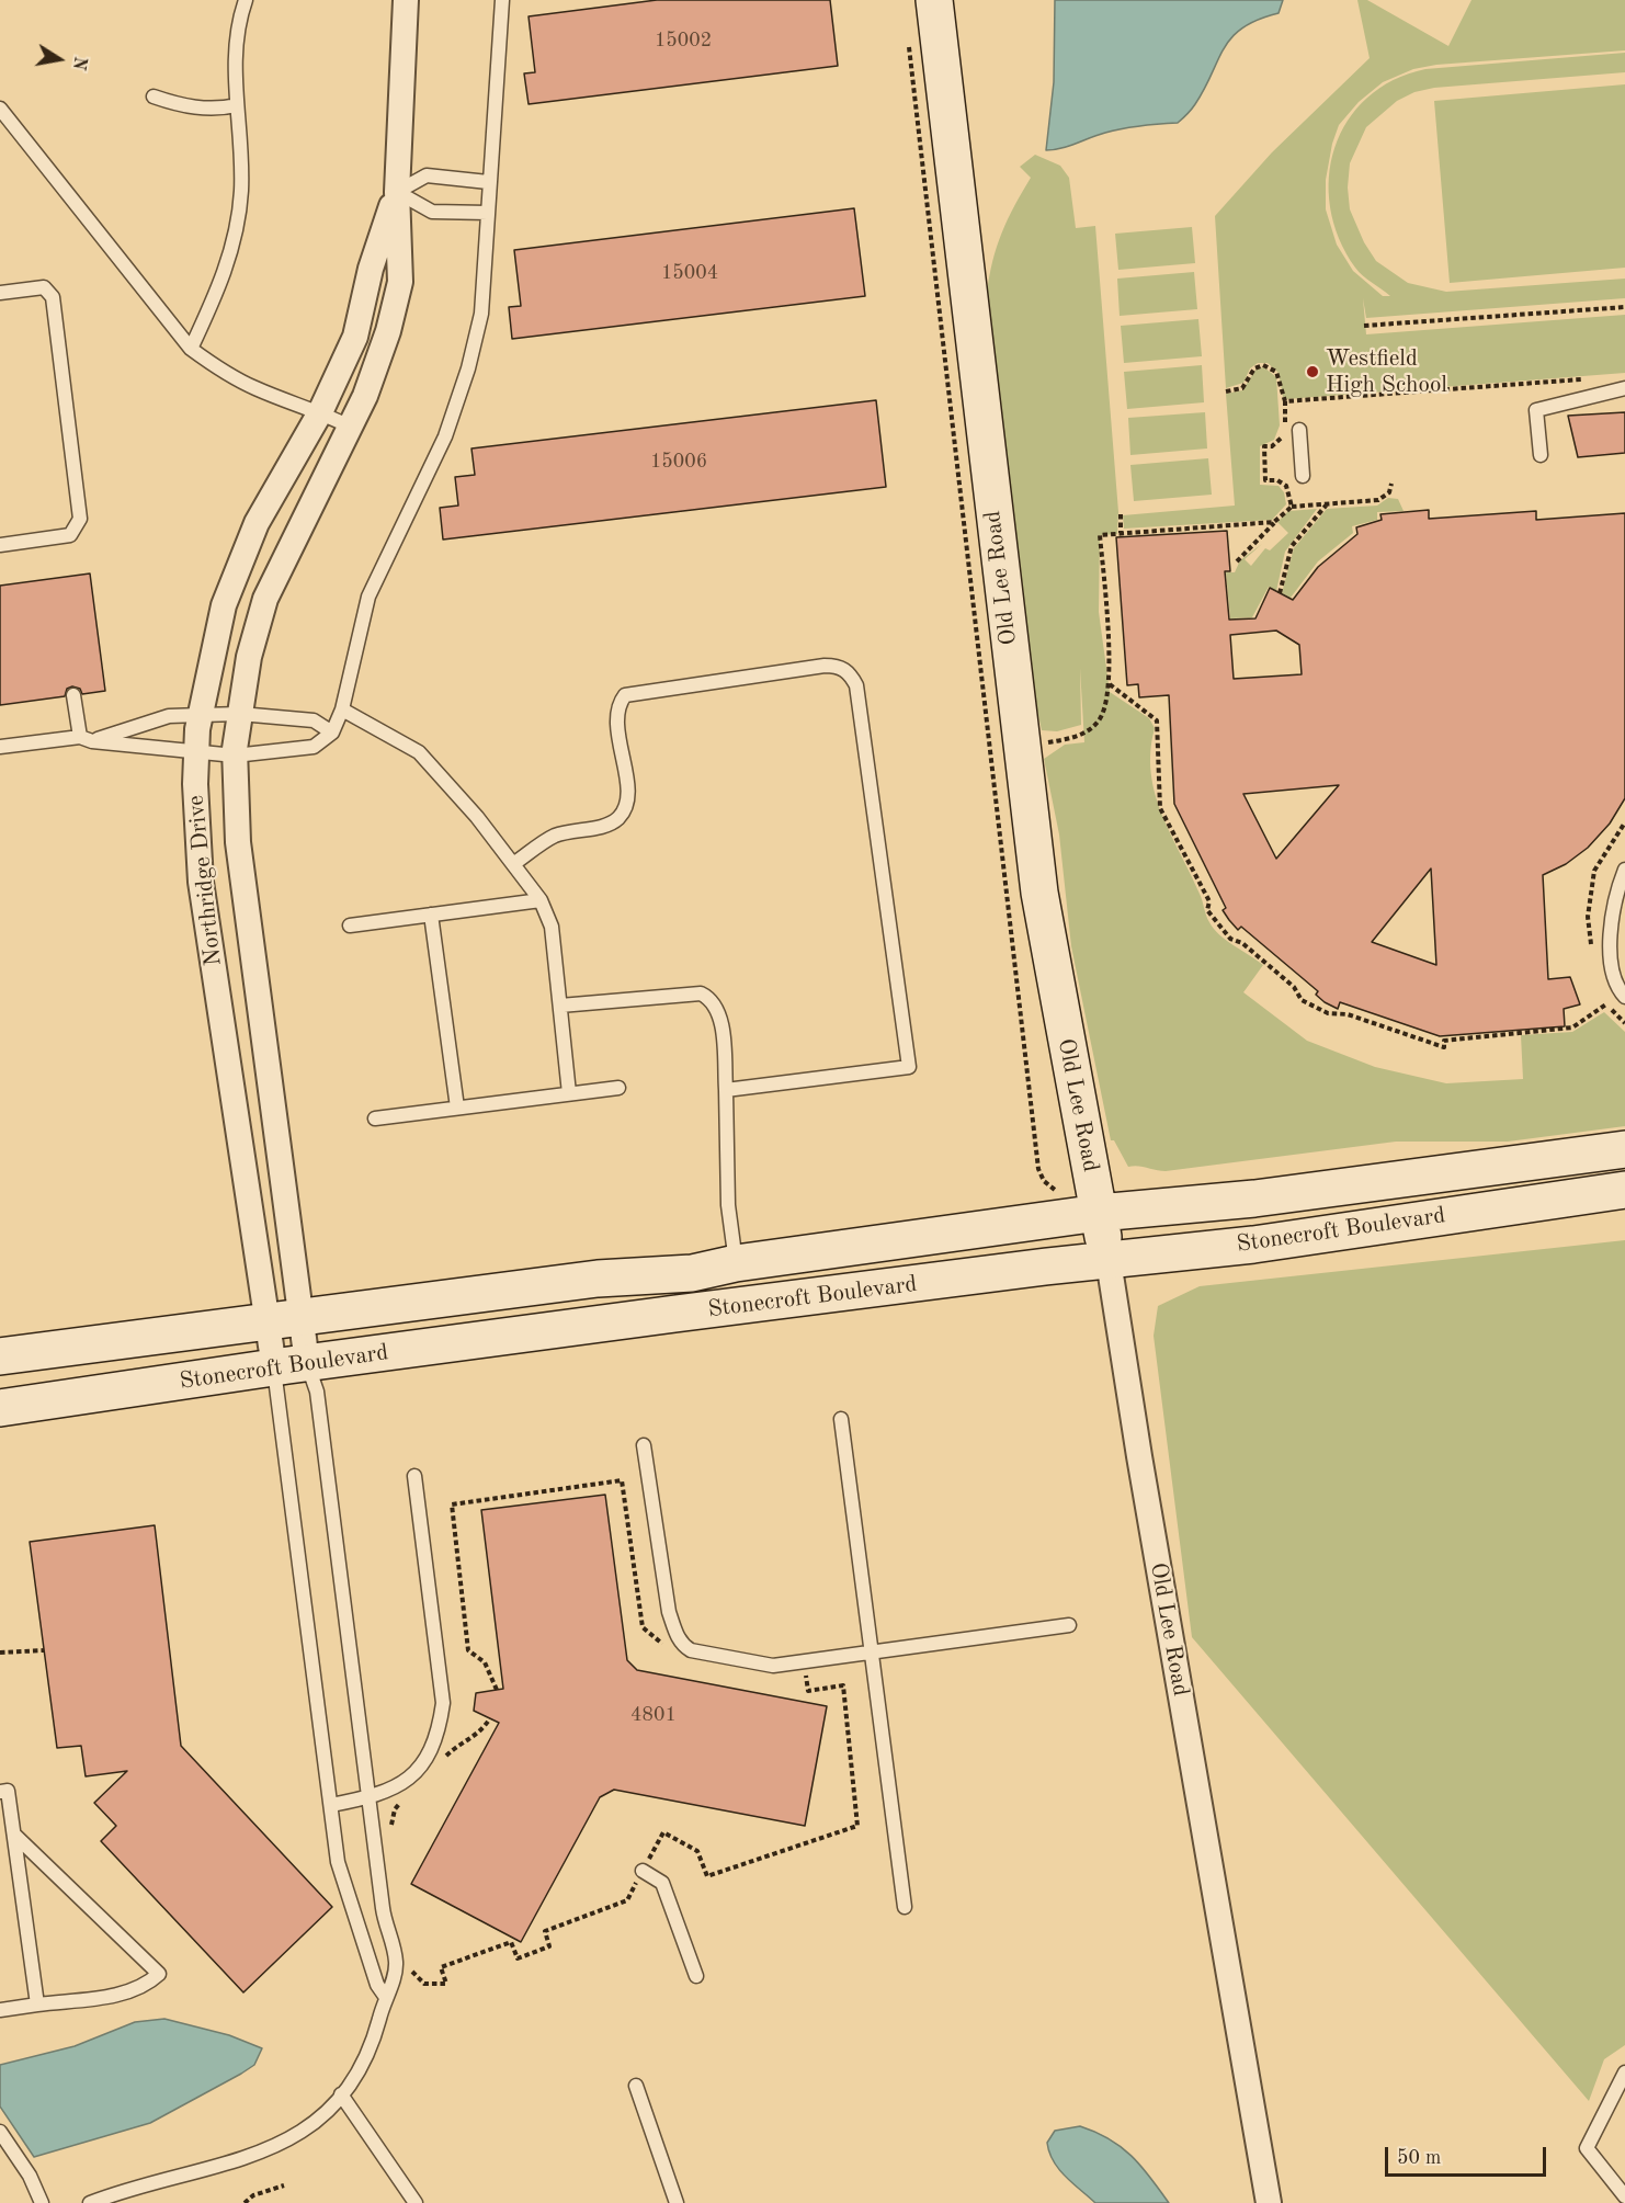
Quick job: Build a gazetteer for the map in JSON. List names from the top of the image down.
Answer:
{
  "streets": {
    "main road": ["Old Lee Road", "Stonecroft Boulevard"],
    "street": ["Northridge Drive"]
  },
  "crossings": [
    ["Old Lee Road", "Stonecroft Boulevard"],
    ["Northridge Drive", "Stonecroft Boulevard"]
  ],
  "places": ["Westfield High School"],
  "house_numbers": [
    "15002",
    "15004",
    "15006",
    "4801"
  ],
  "scale_bar": "50 m",
  "north": "right"
}
